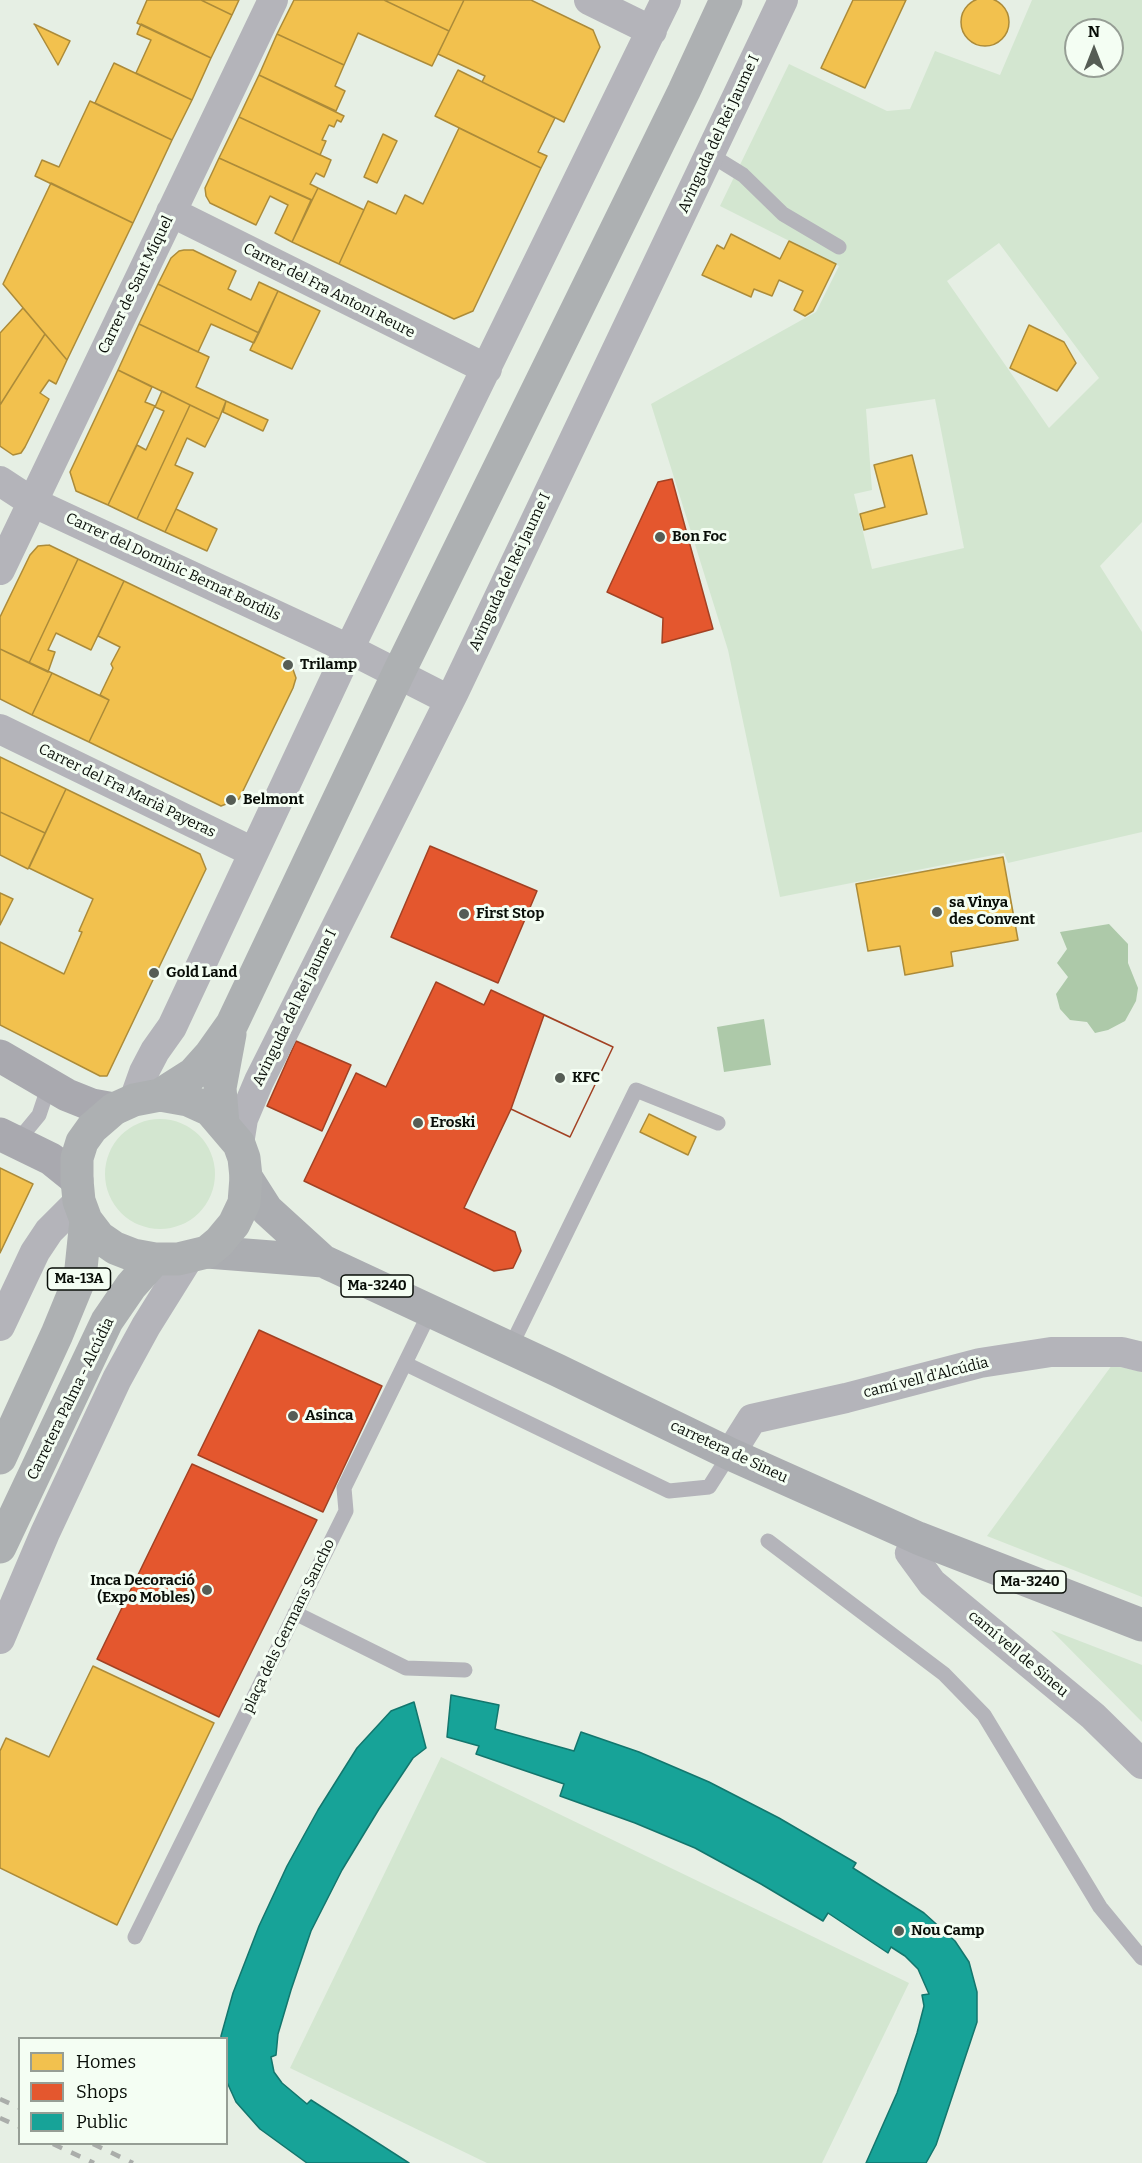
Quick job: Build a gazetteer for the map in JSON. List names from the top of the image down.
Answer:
{
  "streets": {
    "highway": ["Ma-13A", "Ma-3240", "Carretera Palma - Alcúdia"],
    "main road": ["carretera de Sineu"],
    "street": [
      "Avinguda del Rei Jaume I",
      "Carrer de Sant Miquel",
      "Carrer del Fra Antoni Reure",
      "Carrer del Dominic Bernat Bordils",
      "Carrer del Fra Marià Payeras",
      "camí vell d'Alcúdia",
      "camí vell de Sineu"
    ],
    "lane": ["plaça dels Germans Sancho"]
  },
  "crossings": [
    ["Avinguda del Rei Jaume I", "Carrer del Dominic Bernat Bordils"],
    ["Avinguda del Rei Jaume I", "Ma-13A"],
    ["Avinguda del Rei Jaume I", "Ma-3240"],
    ["Avinguda del Rei Jaume I", "Carretera Palma - Alcúdia"],
    ["Carrer de Sant Miquel", "Carrer del Fra Antoni Reure"],
    ["Carrer de Sant Miquel", "Carrer del Dominic Bernat Bordils"],
    ["Ma-13A", "Ma-3240"],
    ["Ma-13A", "Carretera Palma - Alcúdia"],
    ["Ma-3240", "Carretera Palma - Alcúdia"],
    ["Ma-3240", "carretera de Sineu"],
    ["camí vell d'Alcúdia", "carretera de Sineu"],
    ["carretera de Sineu", "plaça dels Germans Sancho"],
    ["carretera de Sineu", "camí vell de Sineu"]
  ],
  "places": [
    "Bon Foc",
    "Trilamp",
    "Belmont",
    "sa Vinya des Convent",
    "First Stop",
    "Gold Land",
    "KFC",
    "Eroski",
    "Asinca",
    "Inca Decoració (Expo Mobles)",
    "Nou Camp"
  ],
  "legend": ["Homes", "Shops", "Public"],
  "north": "top"
}
